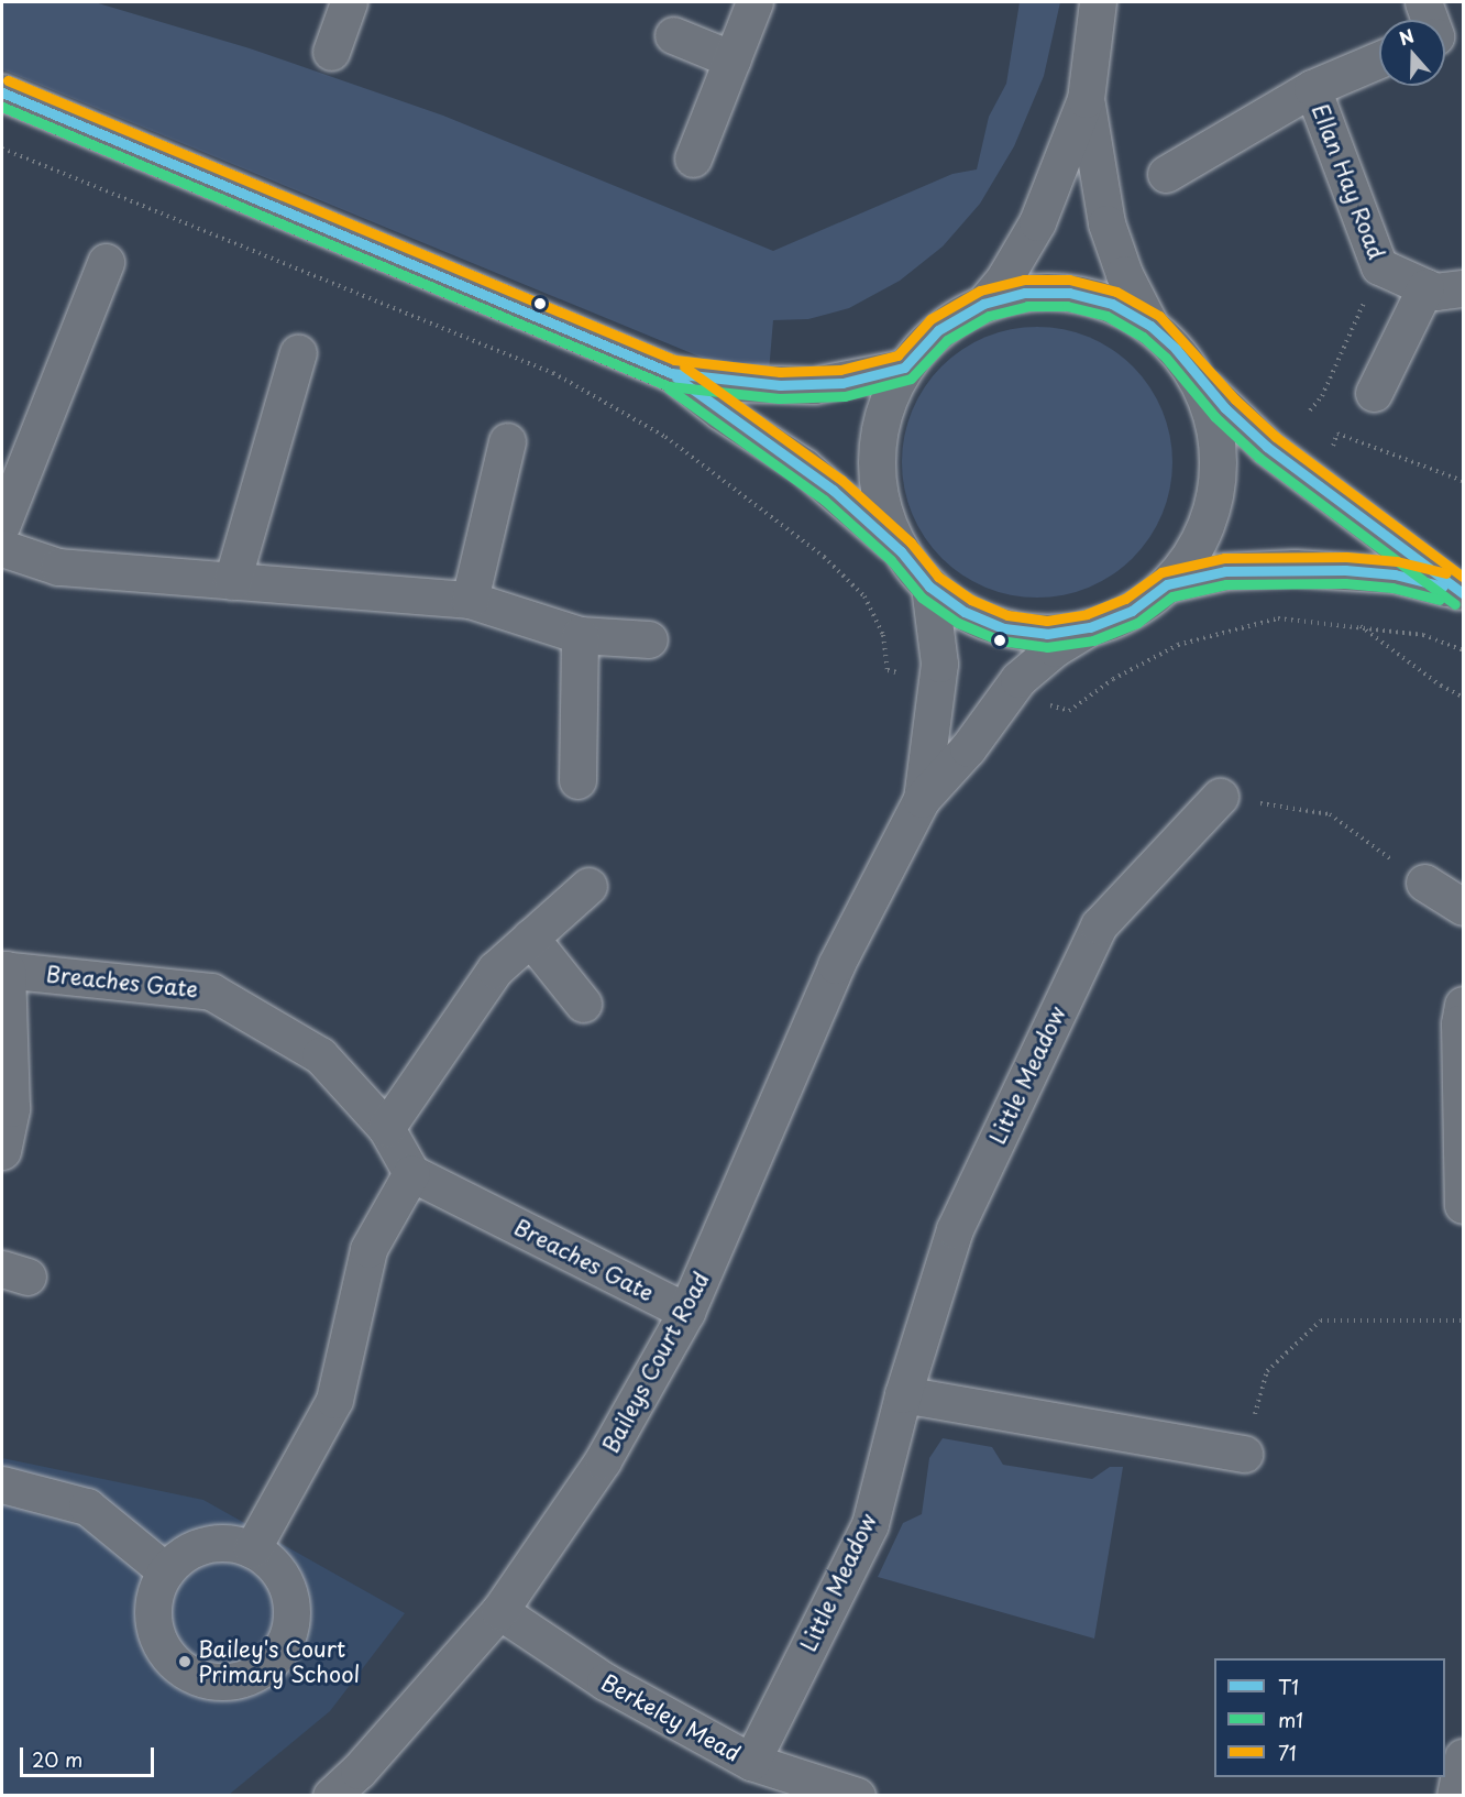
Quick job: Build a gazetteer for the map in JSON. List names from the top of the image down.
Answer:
{
  "streets": {
    "street": [
      "Ellan Hay Road",
      "Breaches Gate",
      "Little Meadow",
      "Baileys Court Road",
      "Berkeley Mead"
    ]
  },
  "crossings": [
    ["Breaches Gate", "Baileys Court Road"],
    ["Little Meadow", "Berkeley Mead"],
    ["Baileys Court Road", "Berkeley Mead"]
  ],
  "places": ["Bailey's Court Primary School"],
  "lines": ["transit line 71", "transit line T1", "transit line m1"],
  "legend": ["T1", "m1", "71"],
  "scale_bar": "20 m",
  "north": "top"
}
